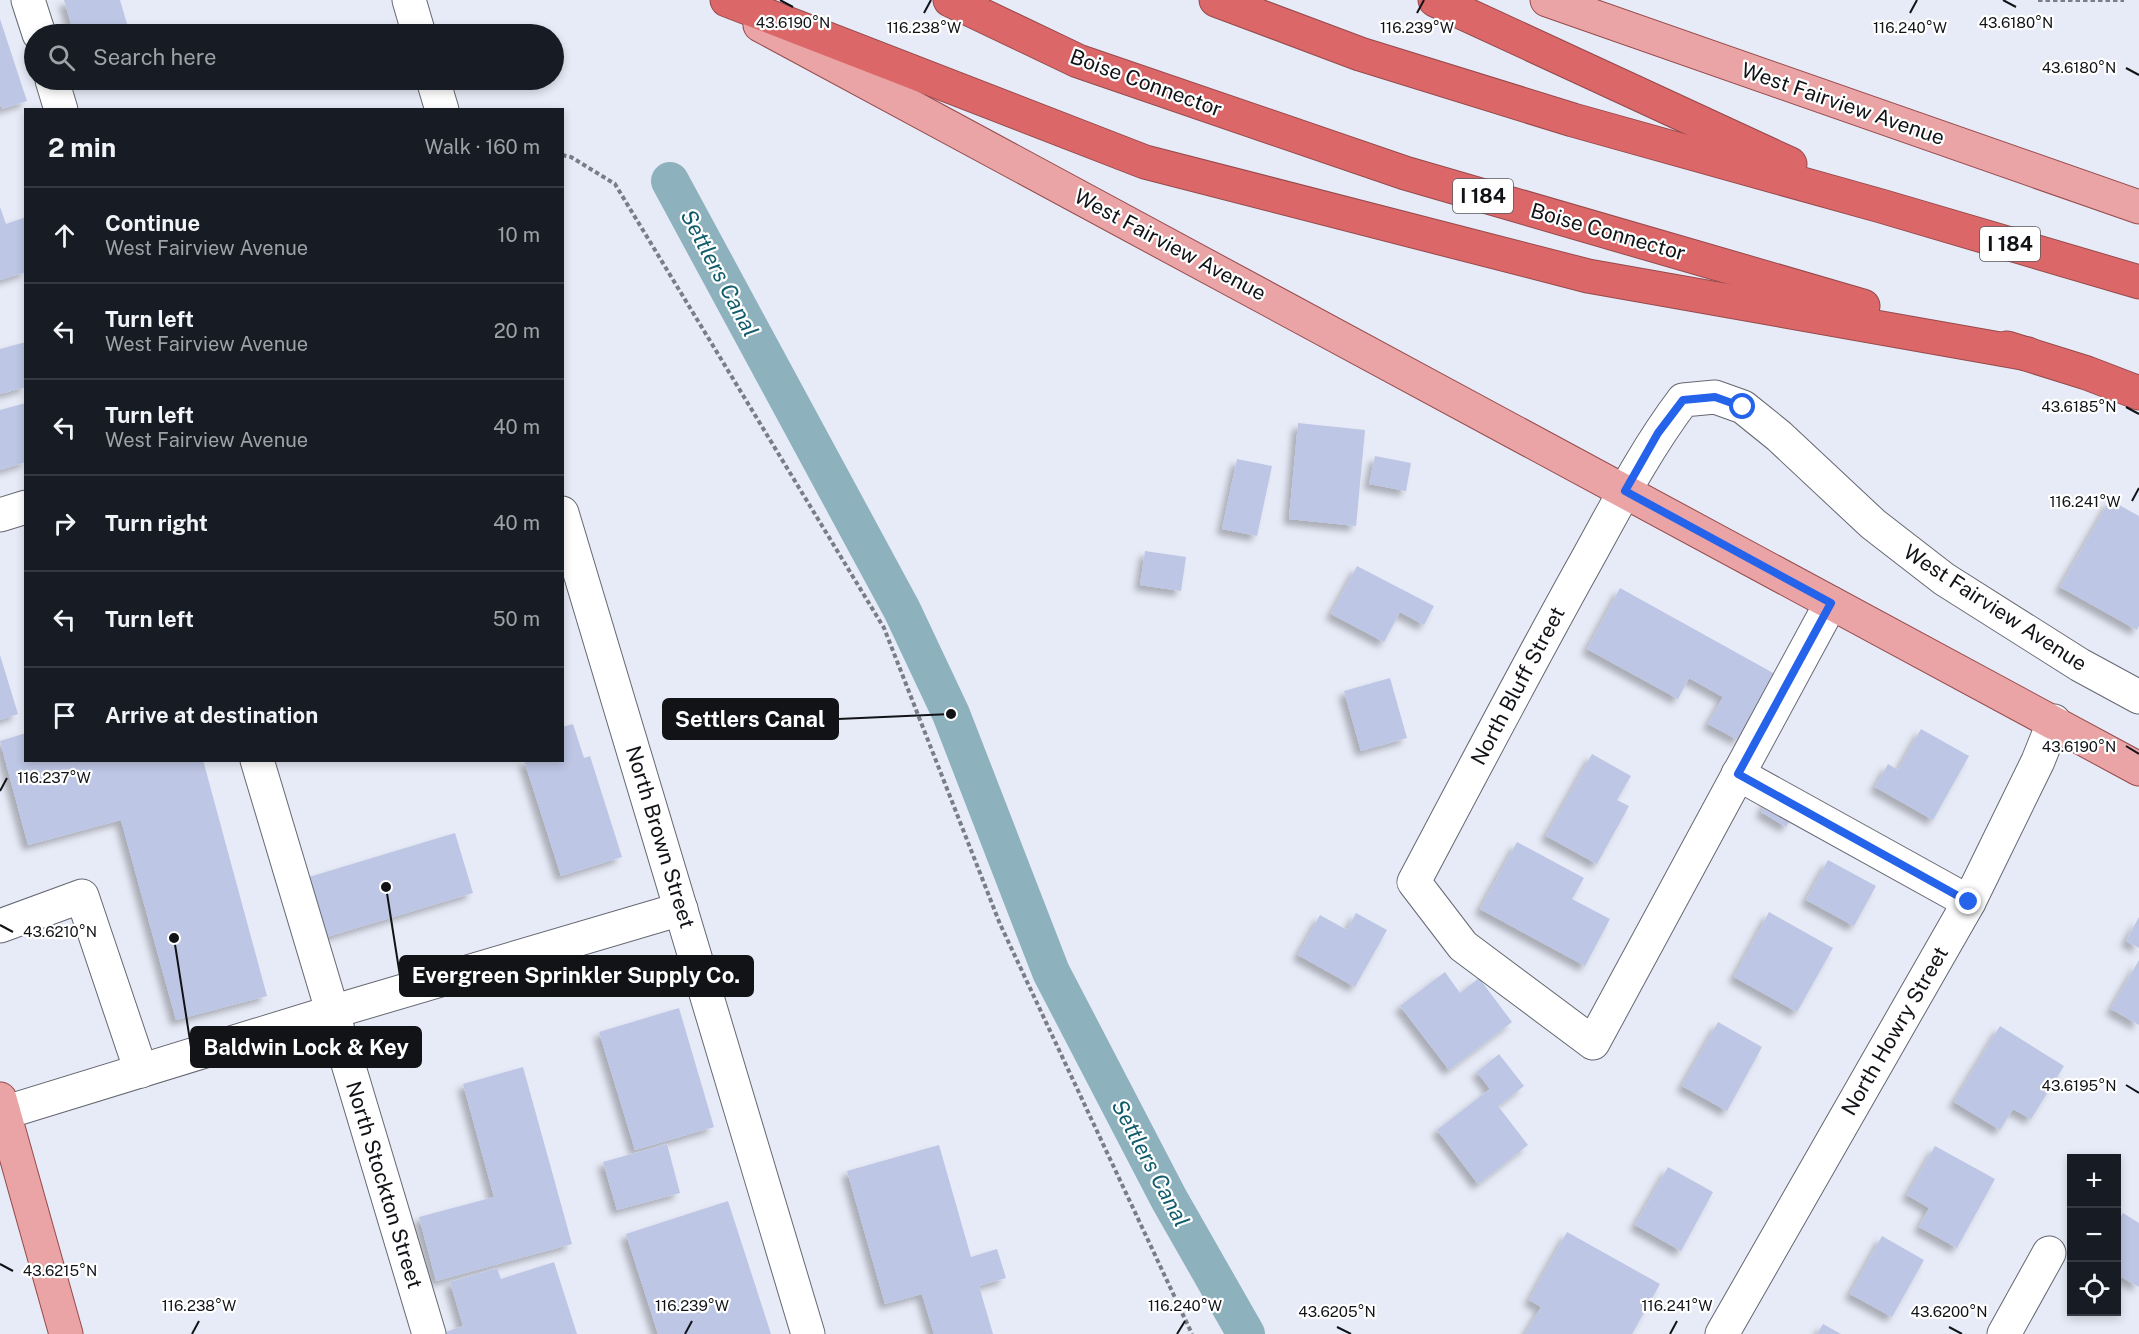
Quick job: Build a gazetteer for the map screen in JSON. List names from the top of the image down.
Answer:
{
  "streets": {
    "highway": ["Boise Connector", "I 184"],
    "main road": ["West Fairview Avenue"],
    "street": [
      "North Bluff Street",
      "North Brown Street",
      "North Howry Street",
      "North Stockton Street"
    ]
  },
  "crossings": [
    ["West Fairview Avenue", "North Bluff Street"],
    ["West Fairview Avenue", "North Howry Street"]
  ],
  "water": ["Settlers Canal"],
  "places": ["Settlers Canal", "Evergreen Sprinkler Supply Co.", "Baldwin Lock & Key"],
  "page": {
    "search": "Search here",
    "heading": ["2 min", "Walk · 160 m"],
    "list": [
      ["Continue", "West Fairview Avenue", "10 m"],
      ["Turn left", "West Fairview Avenue", "20 m"],
      ["Turn left", "West Fairview Avenue", "40 m"],
      ["Turn right", "40 m"],
      ["Turn left", "50 m"],
      "Arrive at destination"
    ],
    "map_buttons": ["+", "−"]
  },
  "coordinates": [
    "43.6190°N",
    "43.6180°N",
    "116.238°W",
    "116.239°W",
    "116.240°W",
    "43.6185°N",
    "116.241°W",
    "116.237°W",
    "43.6210°N",
    "43.6195°N",
    "43.6215°N",
    "43.6205°N",
    "43.6200°N"
  ]
}
